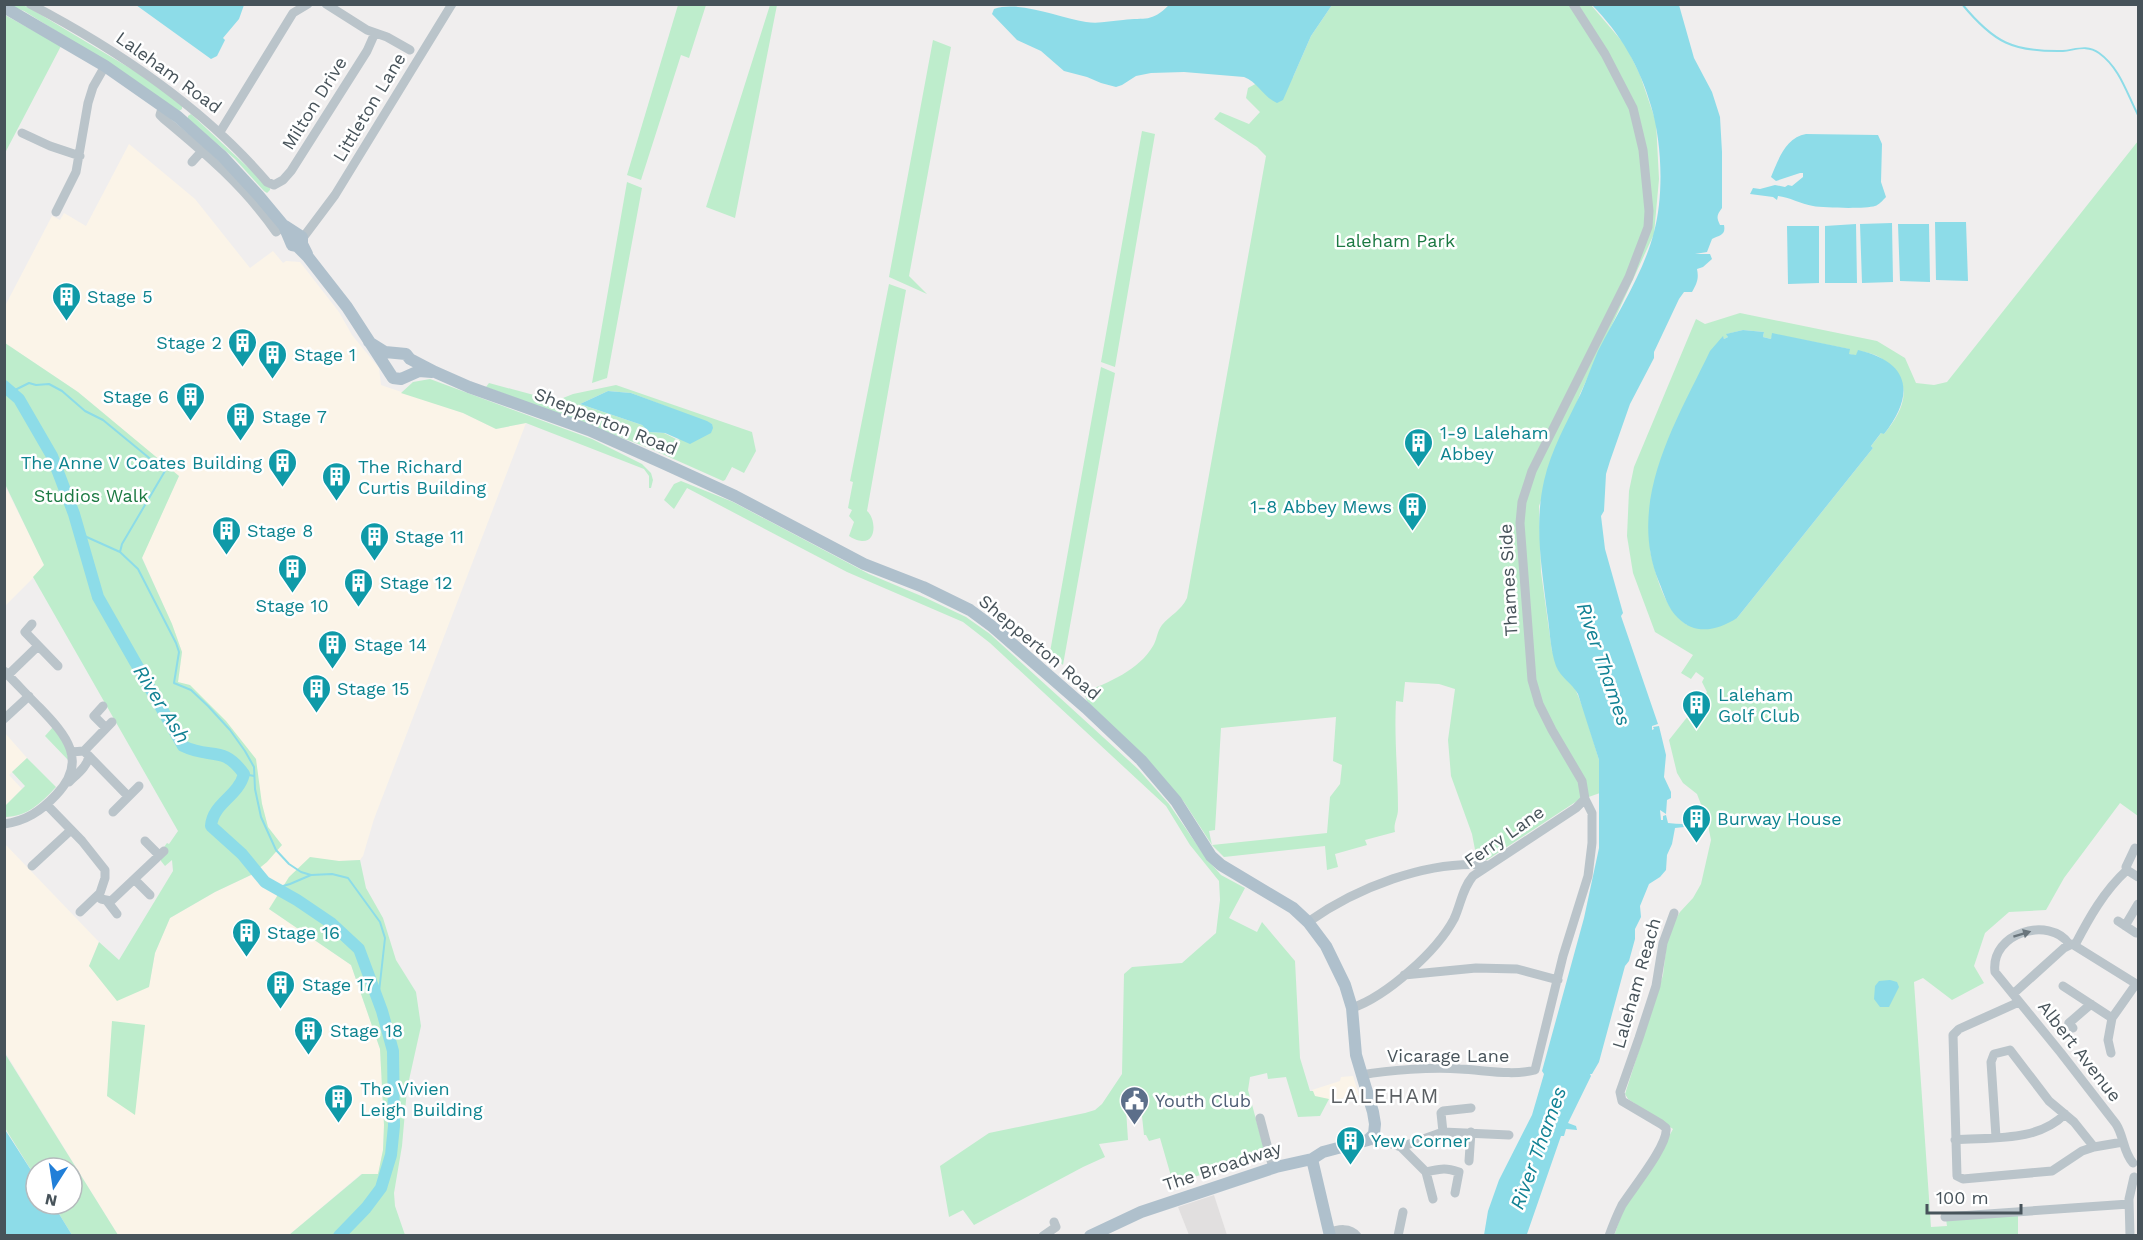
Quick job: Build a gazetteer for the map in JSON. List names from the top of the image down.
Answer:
{
  "streets": {
    "main road": ["Laleham Road", "Shepperton Road", "The Broadway"],
    "street": [
      "Milton Drive",
      "Littleton Lane",
      "Thames Side",
      "Ferry Lane",
      "Laleham Reach",
      "Albert Avenue",
      "Vicarage Lane"
    ]
  },
  "crossings": [
    ["Laleham Road", "Milton Drive"],
    ["Laleham Road", "Littleton Lane"],
    ["Shepperton Road", "Ferry Lane"],
    ["Shepperton Road", "Vicarage Lane"],
    ["Shepperton Road", "The Broadway"],
    ["Thames Side", "Ferry Lane"],
    ["Thames Side", "Vicarage Lane"]
  ],
  "districts": ["LALEHAM"],
  "water": ["River Thames", "River Ash"],
  "parks": ["Laleham Park", "Studios Walk"],
  "places": {
    "building": [
      "Stage 5",
      "Stage 2",
      "Stage 1",
      "Stage 6",
      "Stage 7",
      "1-9 Laleham Abbey",
      "The Anne V Coates Building",
      "The Richard Curtis Building",
      "1-8 Abbey Mews",
      "Stage 8",
      "Stage 11",
      "Stage 10",
      "Stage 12",
      "Stage 14",
      "Stage 15",
      "Laleham Golf Club",
      "Burway House",
      "Stage 16",
      "Stage 17",
      "Stage 18",
      "The Vivien Leigh Building",
      "Yew Corner"
    ],
    "public building": ["Youth Club"]
  },
  "scale_bar": "100 m",
  "north": "bottom"
}
